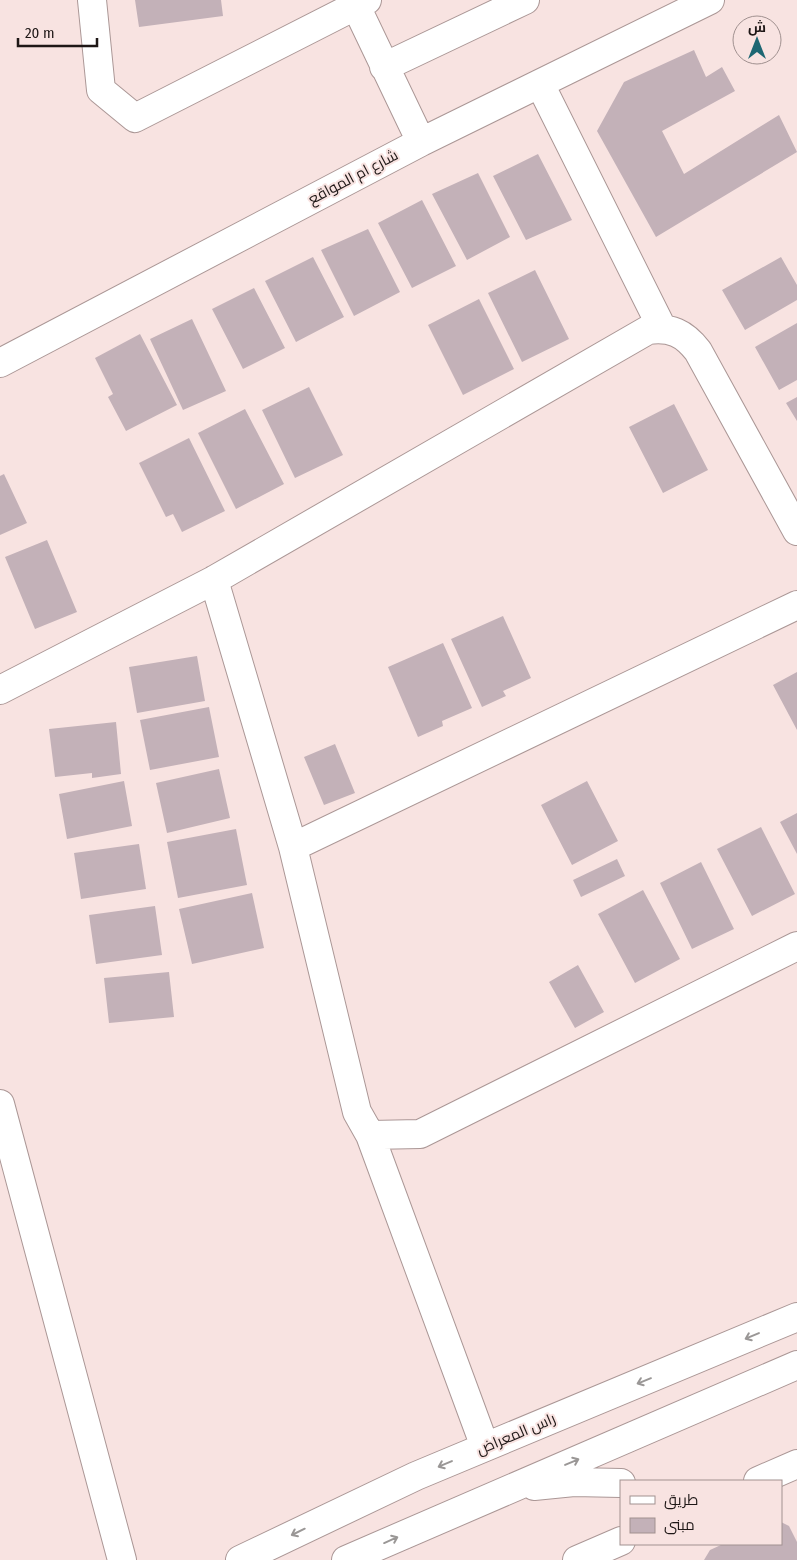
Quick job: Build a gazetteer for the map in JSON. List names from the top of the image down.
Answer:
{
  "streets": {
    "street": ["شارع ام المواقع", "راس المعراض"]
  },
  "legend": ["طريق", "مبنى"],
  "scale_bar": "20 m",
  "north": "top"
}
